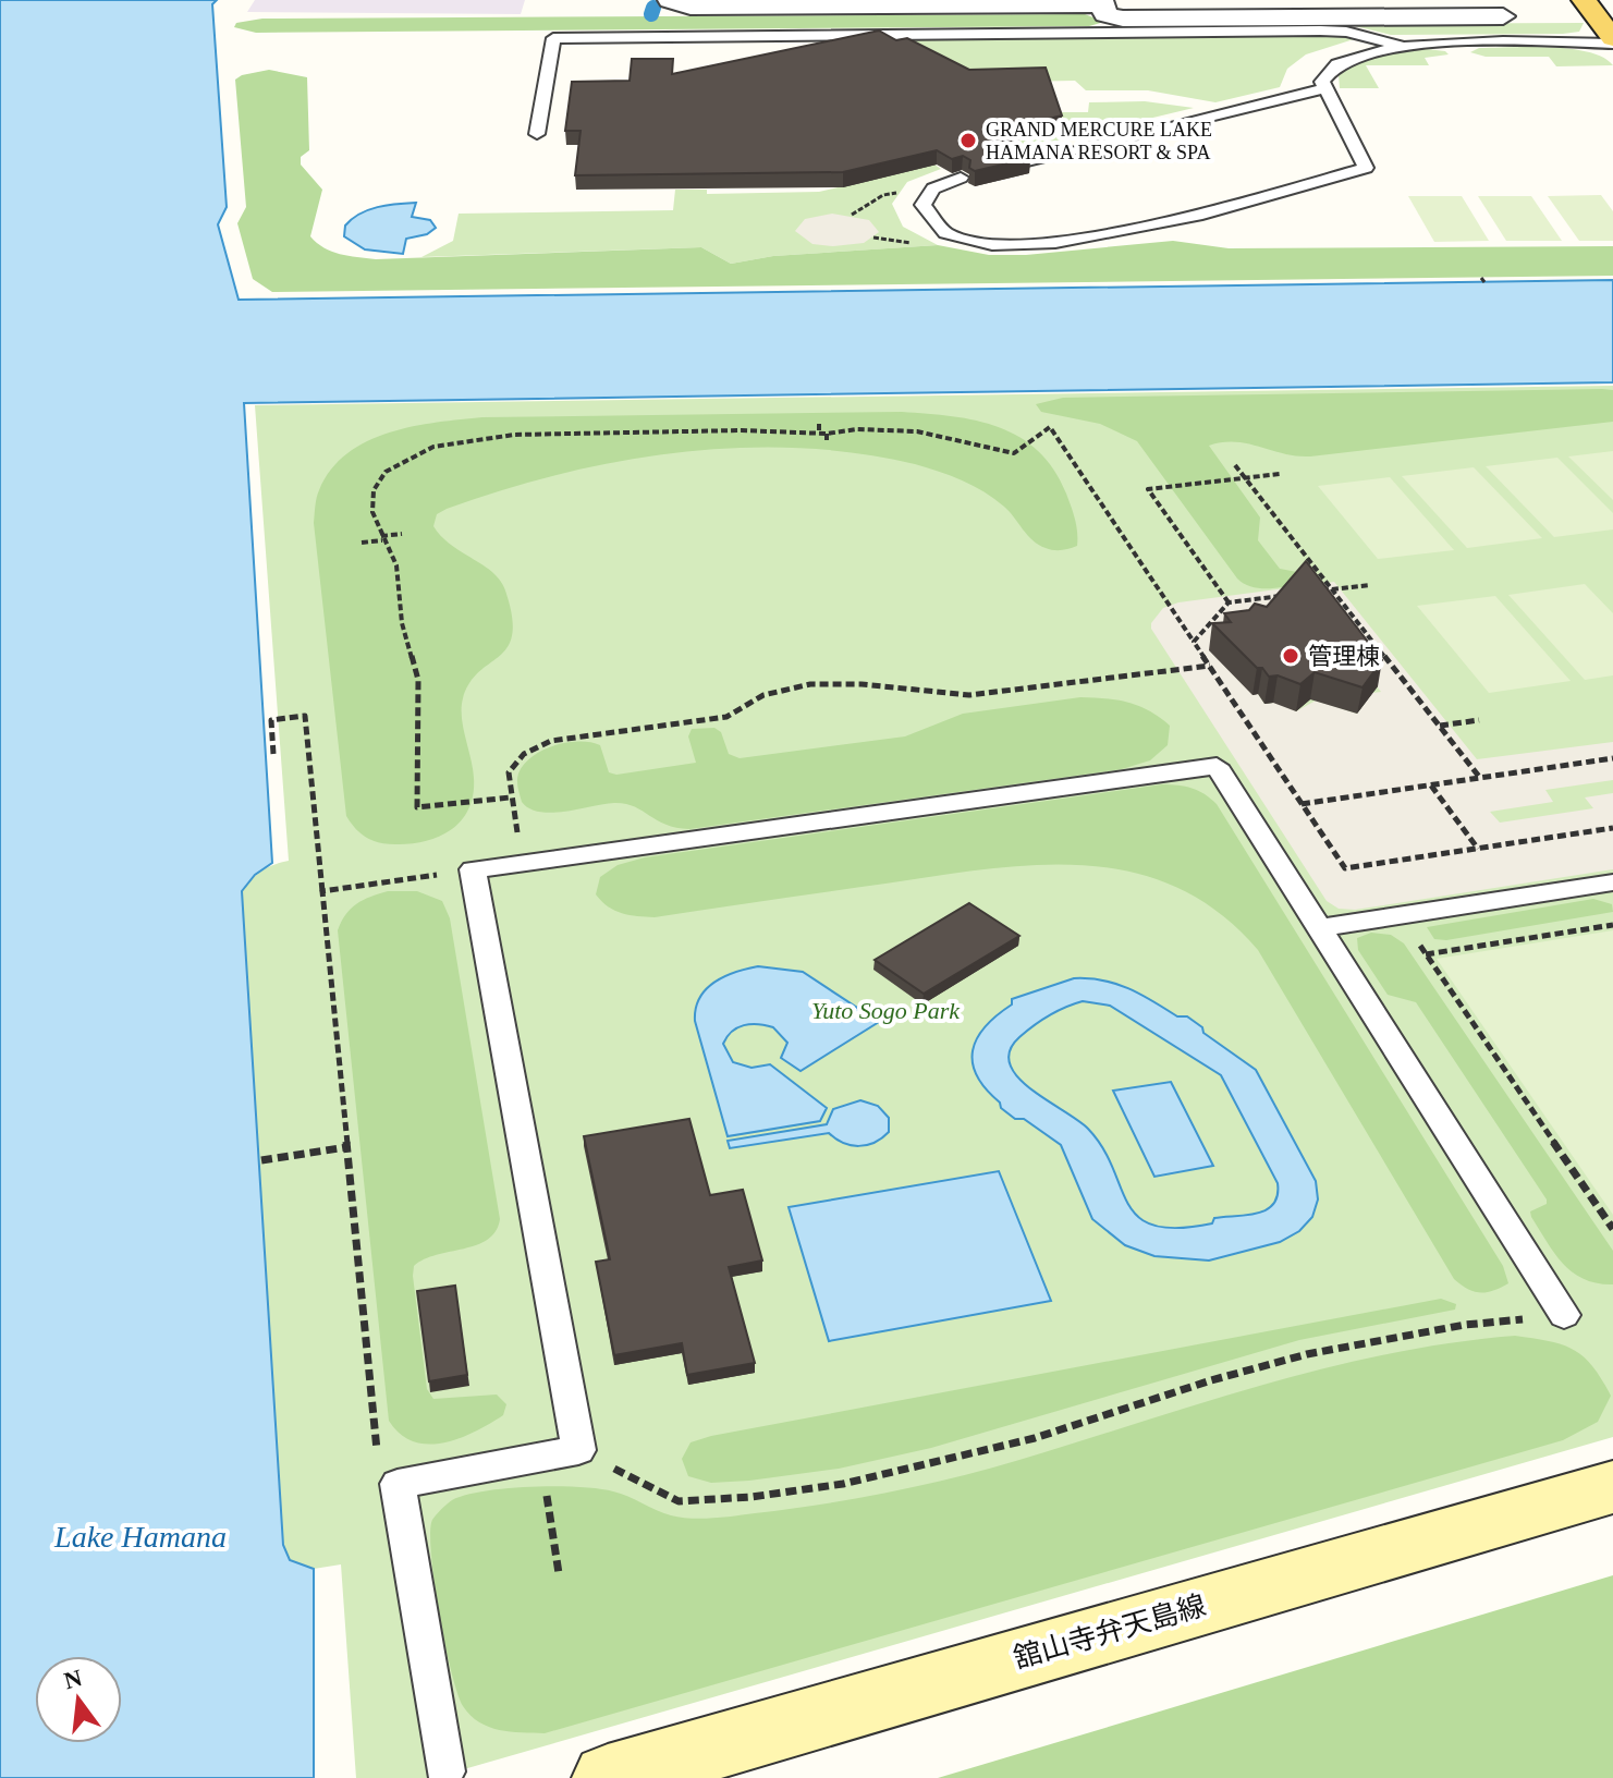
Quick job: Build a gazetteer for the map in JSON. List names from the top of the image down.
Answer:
{
  "streets": {
    "main road": ["舘山寺弁天島線"]
  },
  "water": ["Lake Hamana"],
  "parks": ["Yuto Sogo Park"],
  "places": ["GRAND MERCURE LAKE HAMANA RESORT & SPA", "管理棟"],
  "north": "top"
}
